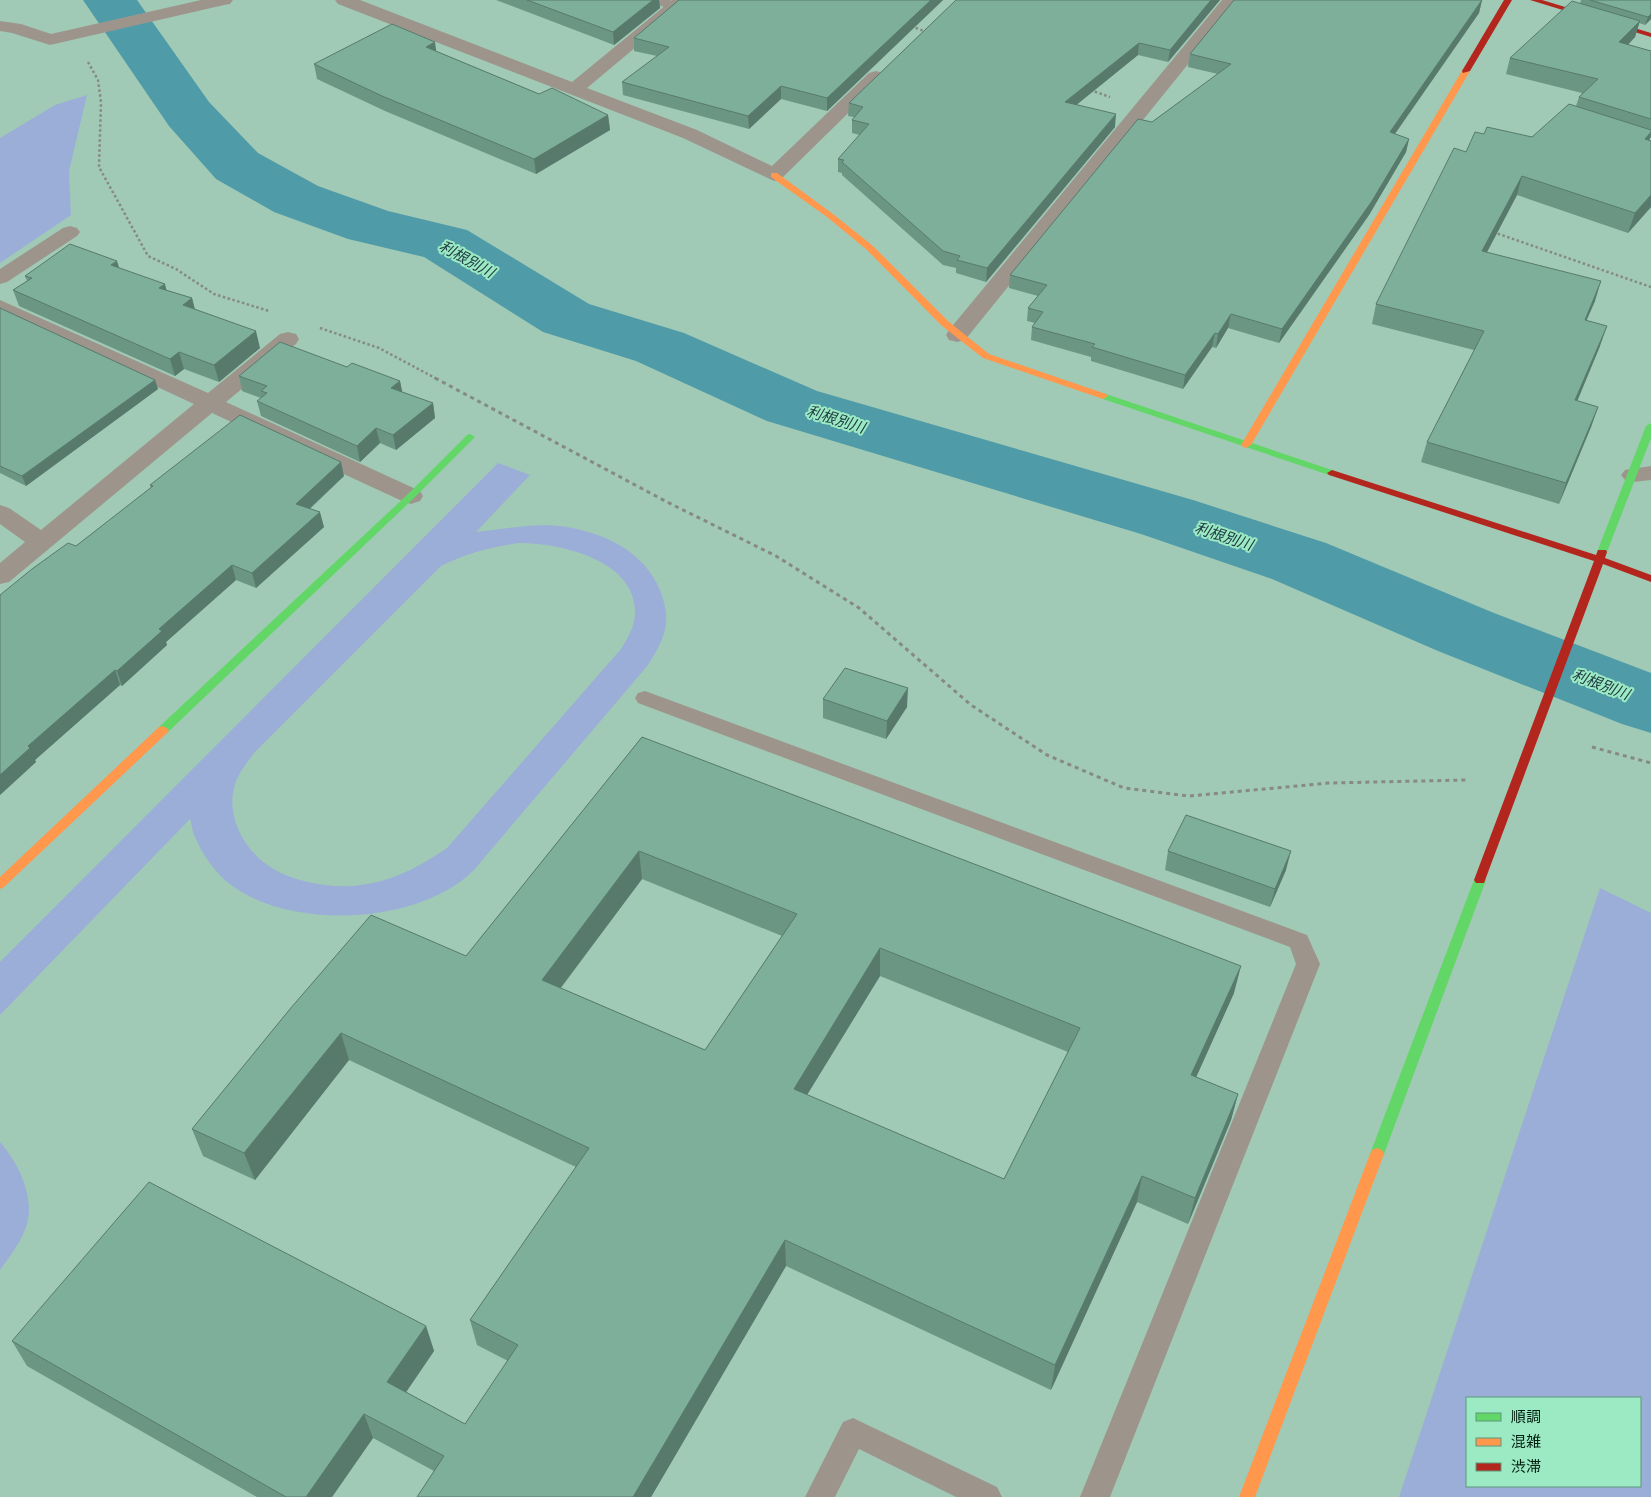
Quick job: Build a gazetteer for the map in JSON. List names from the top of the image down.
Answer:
{
  "water": ["利根別川"],
  "legend": ["順調", "混雑", "渋滞"]
}
